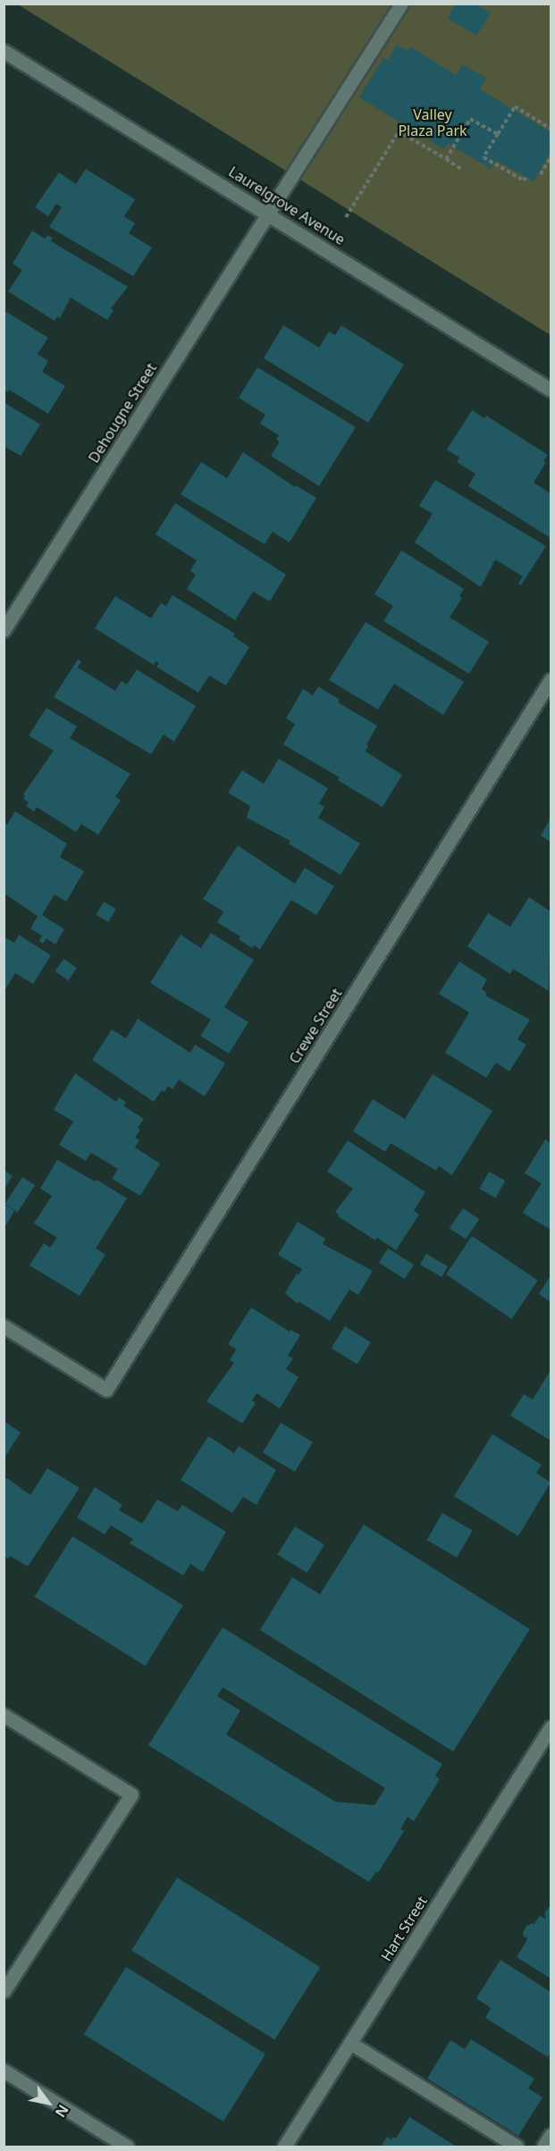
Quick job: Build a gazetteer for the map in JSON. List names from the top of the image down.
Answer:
{
  "streets": {
    "street": [
      "Laurelgrove Avenue",
      "Dehougne Street",
      "Crewe Street",
      "Hart Street"
    ]
  },
  "crossings": [
    ["Laurelgrove Avenue", "Dehougne Street"]
  ],
  "parks": ["Valley Plaza Park"],
  "north": "bottom right"
}
